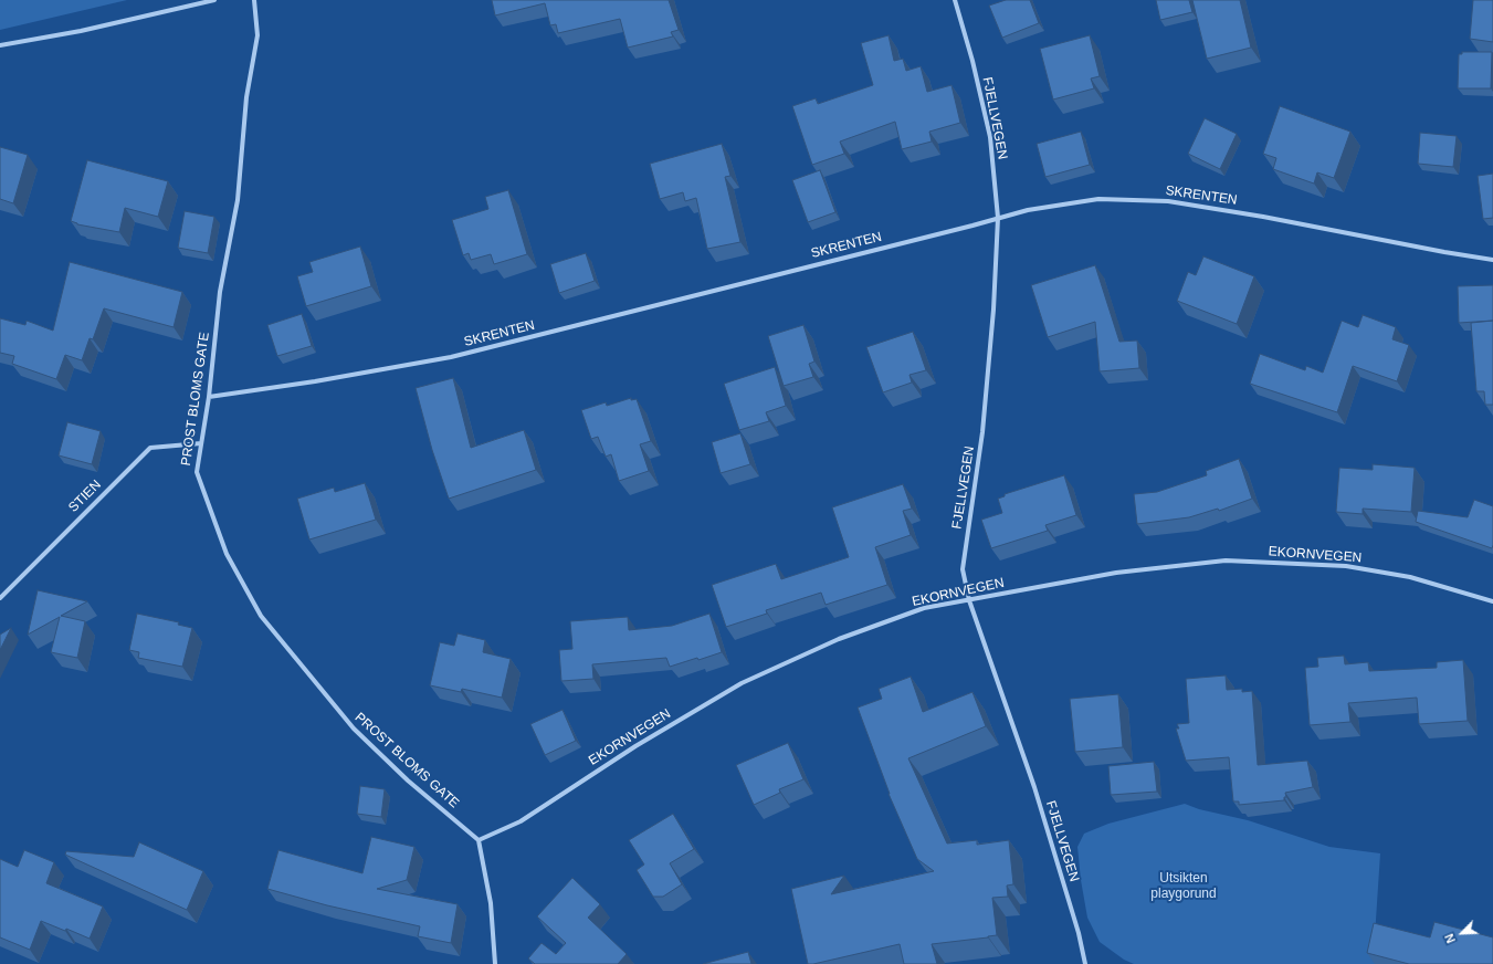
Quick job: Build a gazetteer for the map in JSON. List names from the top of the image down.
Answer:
{
  "streets": {
    "street": [
      "FJELLVEGEN",
      "SKRENTEN",
      "PROST BLOMS GATE",
      "STIEN",
      "EKORNVEGEN"
    ]
  },
  "crossings": [
    ["FJELLVEGEN", "SKRENTEN"],
    ["FJELLVEGEN", "EKORNVEGEN"],
    ["SKRENTEN", "PROST BLOMS GATE"],
    ["PROST BLOMS GATE", "STIEN"],
    ["PROST BLOMS GATE", "EKORNVEGEN"]
  ],
  "parks": ["Utsikten playgorund"],
  "north": "bottom left"
}
